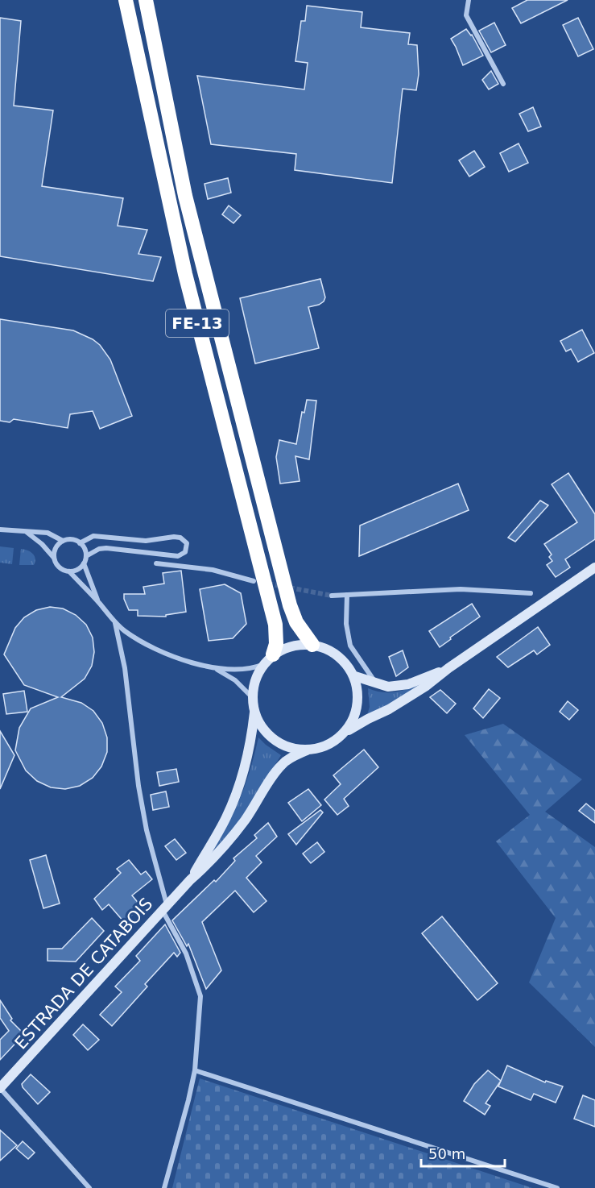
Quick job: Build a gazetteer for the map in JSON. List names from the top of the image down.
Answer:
{
  "streets": {
    "highway": ["FE-13"],
    "main road": ["ESTRADA DE CATABOIS"]
  },
  "crossings": [
    ["FE-13", "ESTRADA DE CATABOIS"]
  ],
  "scale_bar": "50 m"
}
